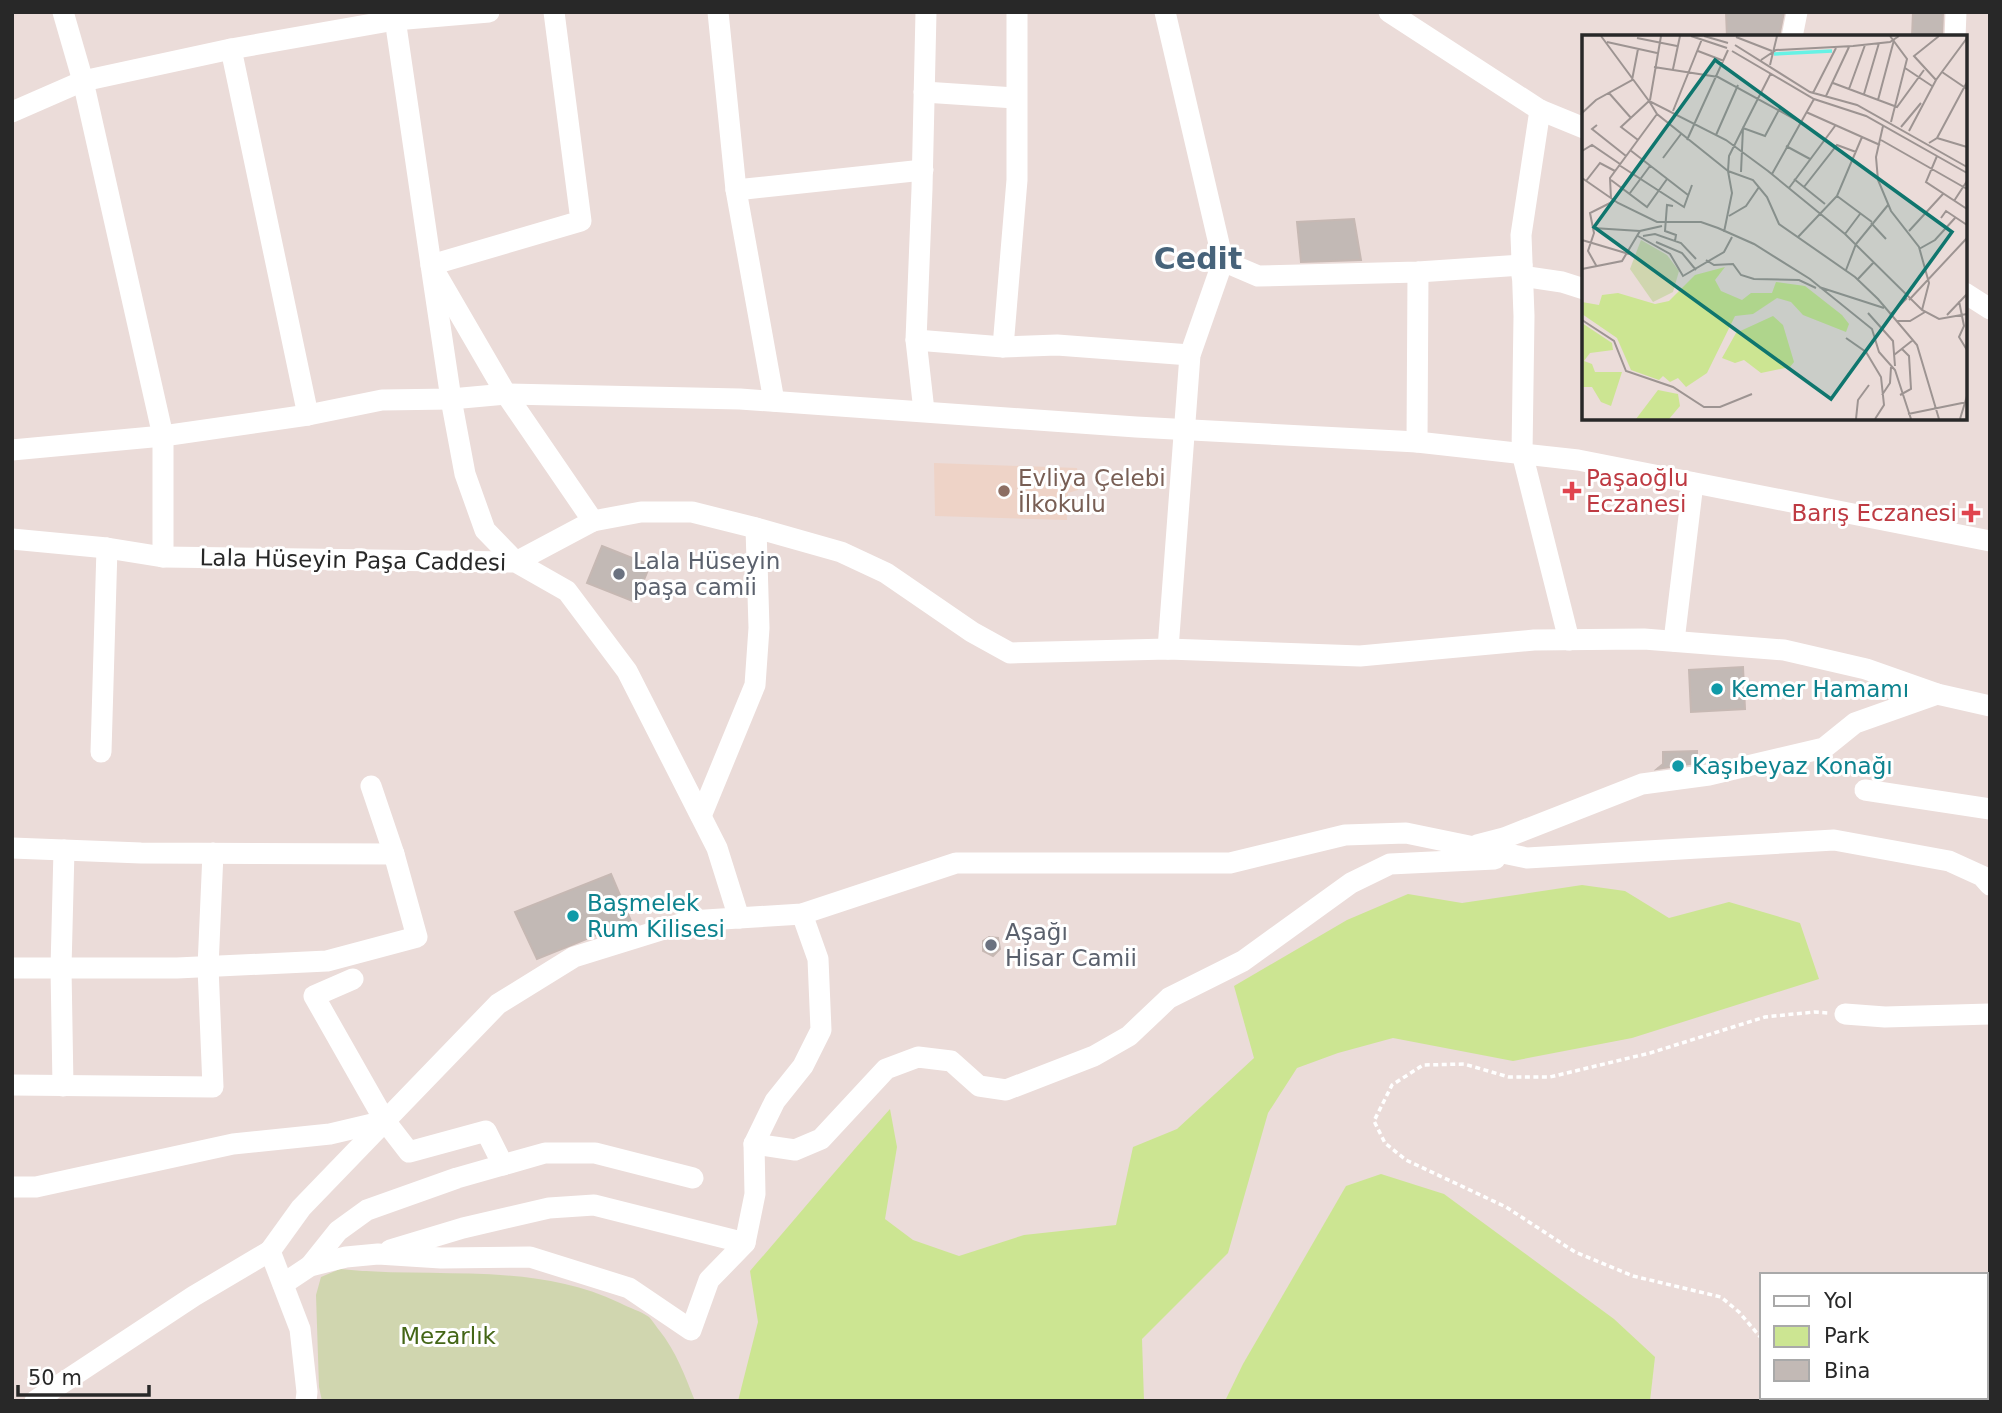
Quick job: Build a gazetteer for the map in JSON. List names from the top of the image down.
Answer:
{
  "streets": {
    "street": ["Lala Hüseyin Paşa Caddesi"]
  },
  "districts": ["Cedit"],
  "parks": ["Mezarlık"],
  "places": {
    "other": [
      "Evliya Çelebi İlkokulu",
      "Lala Hüseyin paşa camii",
      "Kemer Hamamı",
      "Kaşıbeyaz Konağı",
      "Başmelek Rum Kilisesi",
      "Aşağı Hisar Camii"
    ],
    "health": ["Paşaoğlu Eczanesi", "Barış Eczanesi"]
  },
  "legend": ["Yol", "Park", "Bina"],
  "scale_bar": "50 m"
}
